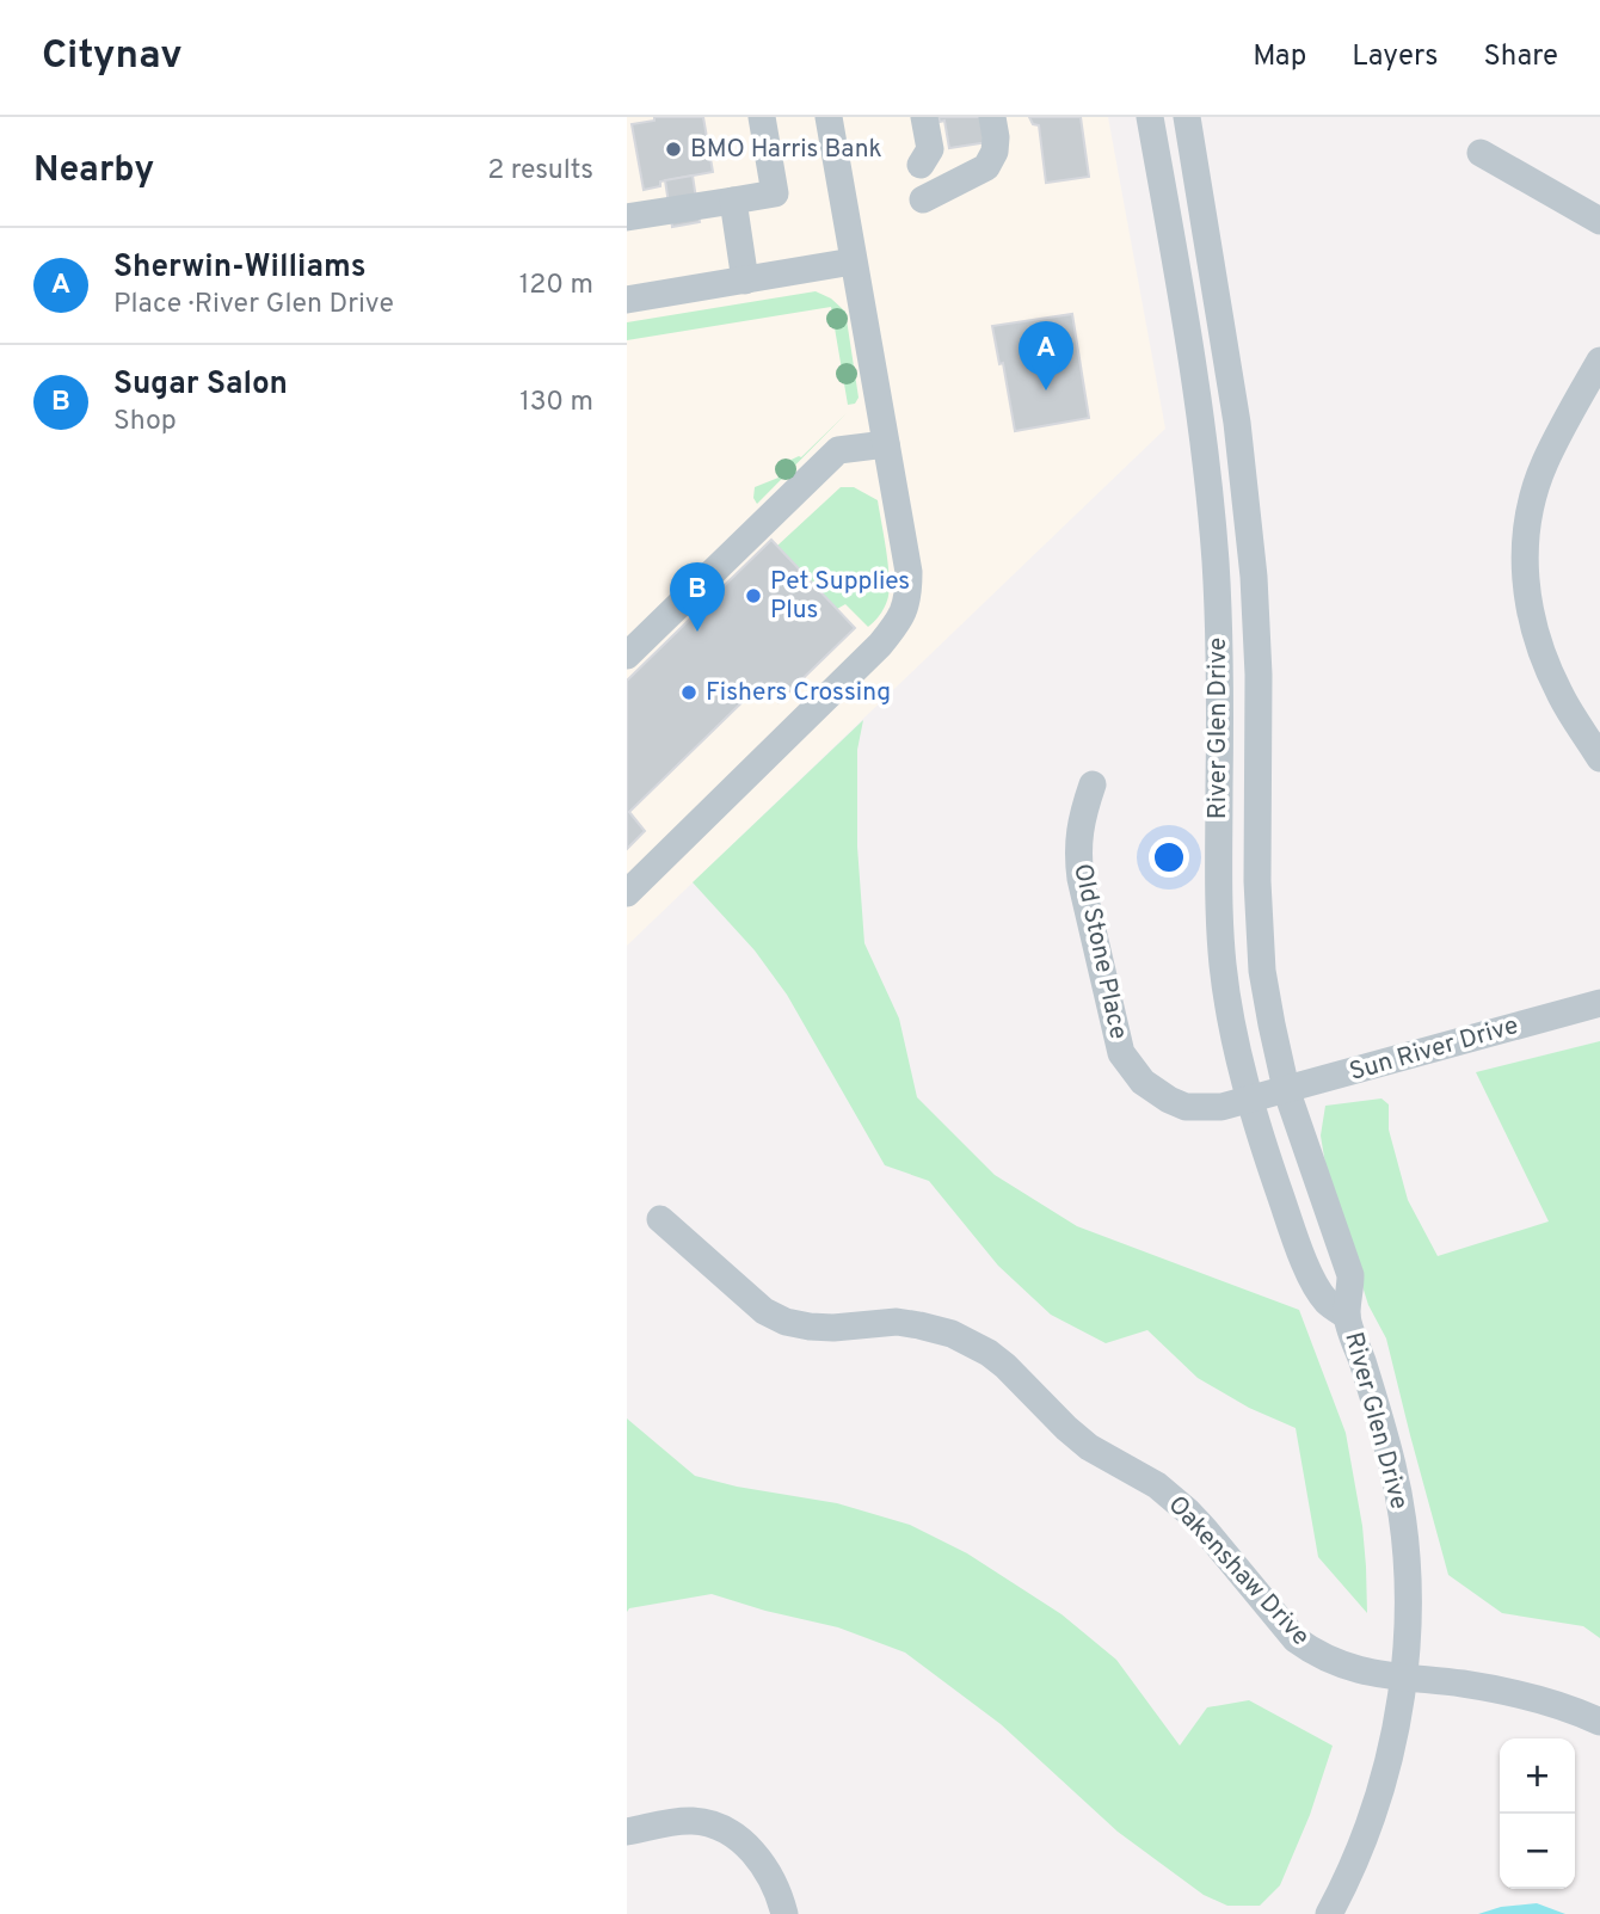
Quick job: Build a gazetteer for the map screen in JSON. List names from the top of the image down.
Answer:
{
  "streets": {
    "street": [
      "River Glen Drive",
      "Old Stone Place",
      "Sun River Drive",
      "Oakenshaw Drive"
    ]
  },
  "crossings": [
    ["River Glen Drive", "Old Stone Place"],
    ["River Glen Drive", "Sun River Drive"],
    ["River Glen Drive", "Oakenshaw Drive"],
    ["Old Stone Place", "Sun River Drive"]
  ],
  "places": ["BMO Harris Bank", "Pet Supplies Plus", "Fishers Crossing"],
  "page": {
    "header": "Citynav",
    "nav": ["Map", "Layers", "Share"],
    "heading": ["Nearby", "2 results"],
    "list": [
      {
        "mark": "A",
        "name": "Sherwin-Williams",
        "note": "Place · River Glen Drive",
        "value": "120 m"
      },
      {
        "mark": "B",
        "name": "Sugar Salon",
        "note": "Shop",
        "value": "130 m"
      }
    ],
    "pins": ["A", "B"],
    "map_buttons": ["+", "−"]
  }
}
